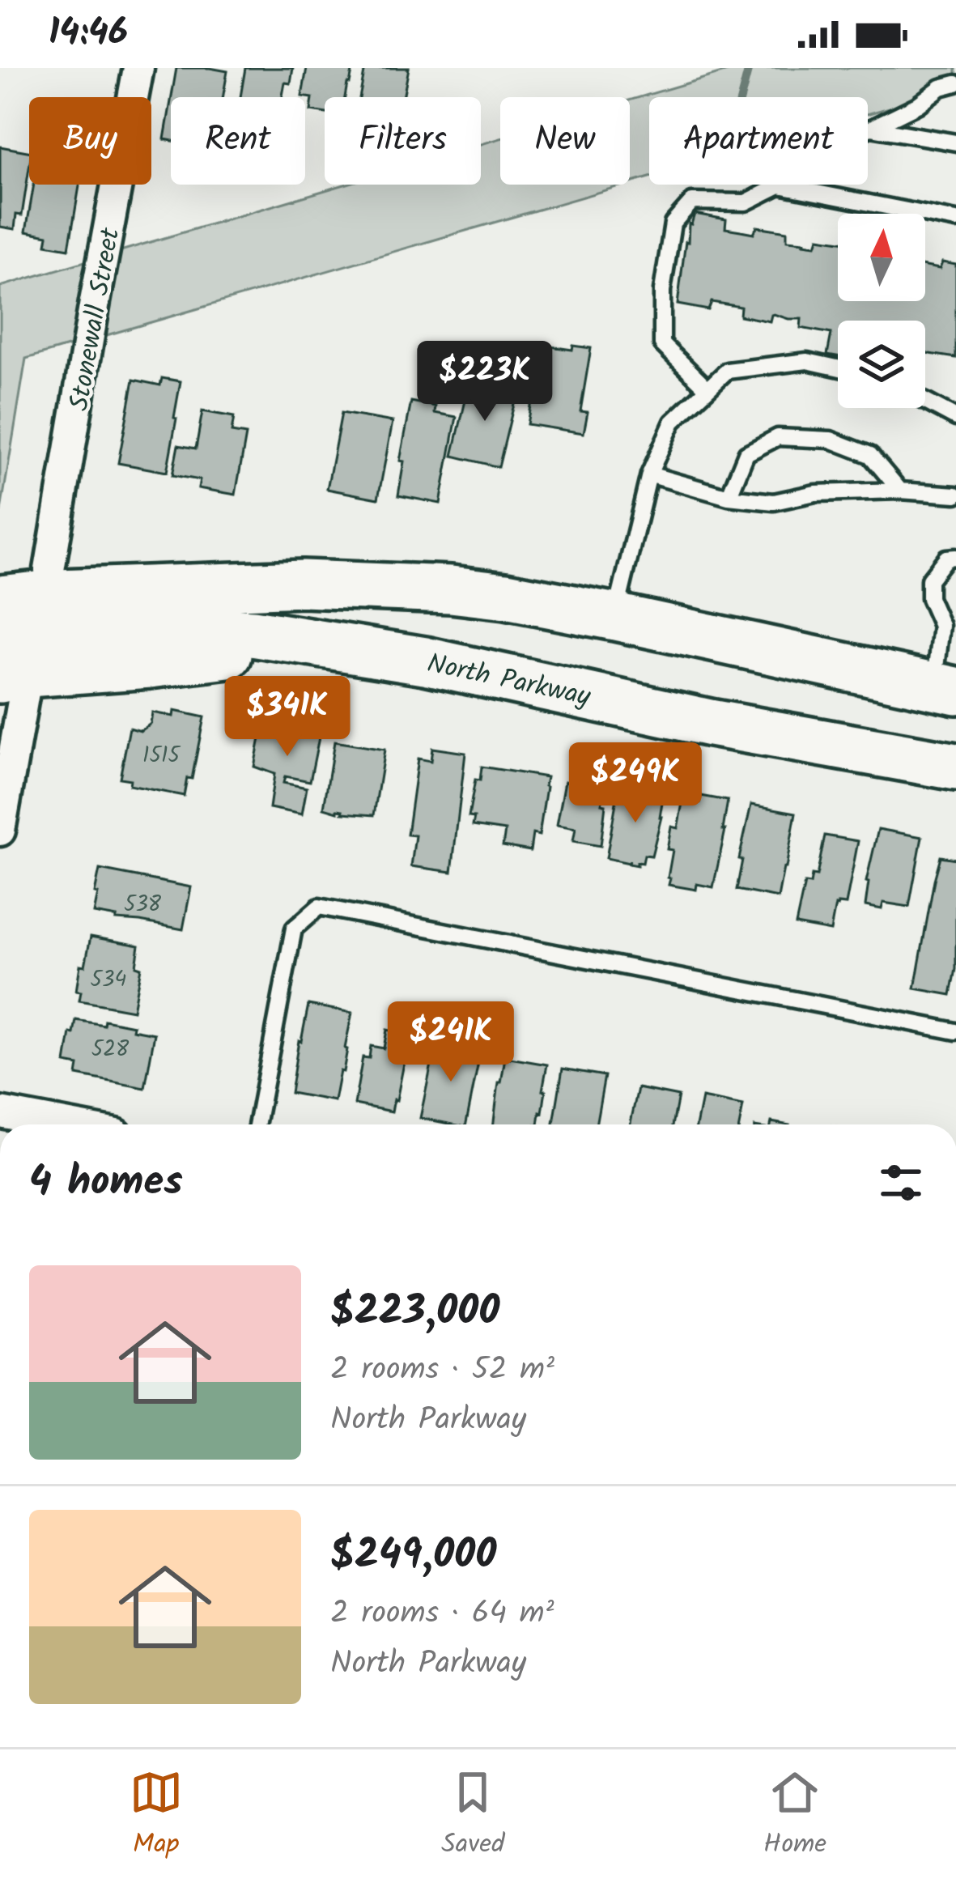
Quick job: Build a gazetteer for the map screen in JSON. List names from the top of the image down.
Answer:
{
  "streets": {
    "main road": ["North Parkway"],
    "street": ["Stonewall Street"]
  },
  "house_numbers": [
    "1515",
    "538",
    "534",
    "528"
  ],
  "north": "top",
  "page": {
    "status": "14:46",
    "chip": [
      "Buy",
      "Rent",
      "Filters",
      "New",
      "Apartment"
    ],
    "price": [
      "$223K",
      "$341K",
      "$249K",
      "$241K"
    ],
    "heading": "4 homes",
    "list": [
      {
        "name": "$223,000",
        "note": "2 rooms · 52 m² · North Parkway"
      },
      {
        "name": "$249,000",
        "note": "2 rooms · 64 m² · North Parkway"
      }
    ],
    "tabs": ["Map", "Saved", "Home"]
  }
}
